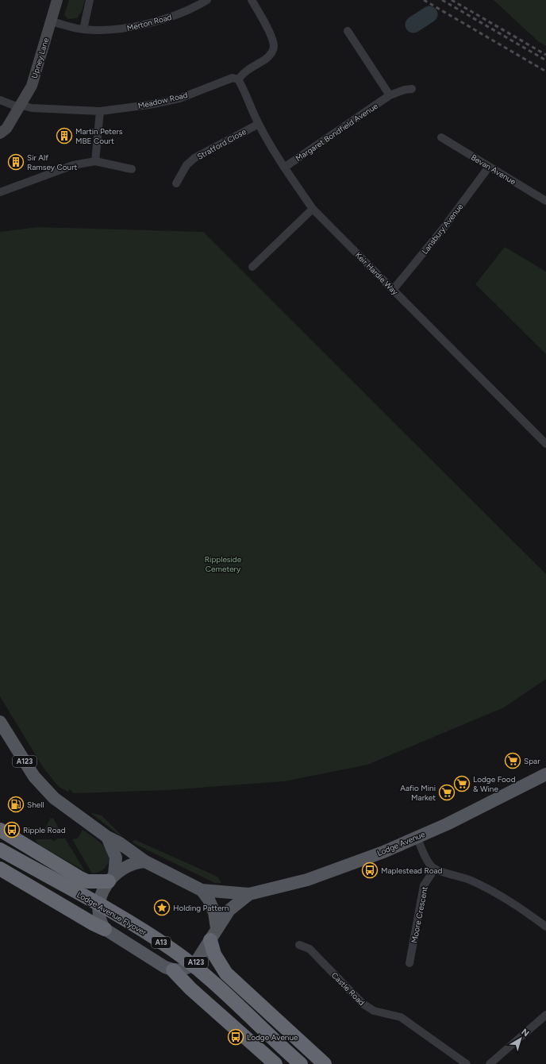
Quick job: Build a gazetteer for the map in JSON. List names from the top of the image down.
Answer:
{
  "streets": {
    "highway": ["Lodge Avenue Flyover", "A13"],
    "main road": ["A123", "Lodge Avenue"],
    "street": [
      "Merton Road",
      "Upney Lane",
      "Meadow Road",
      "Margaret Bondfield Avenue",
      "Stratford Close",
      "Bevan Avenue",
      "Lansbury Avenue",
      "Keir Hardie Way",
      "Moore Crescent",
      "Castle Road"
    ]
  },
  "crossings": [
    ["Merton Road", "Upney Lane"],
    ["Upney Lane", "Meadow Road"],
    ["Meadow Road", "Keir Hardie Way"],
    ["Margaret Bondfield Avenue", "Keir Hardie Way"],
    ["Stratford Close", "Keir Hardie Way"],
    ["Bevan Avenue", "Lansbury Avenue"],
    ["Lansbury Avenue", "Keir Hardie Way"],
    ["A123", "Lodge Avenue"]
  ],
  "parks": ["Rippleside Cemetery"],
  "places": {
    "building": ["Martin Peters MBE Court", "Sir Alf Ramsey Court"],
    "supermarket": ["Spar", "Lodge Food & Wine", "Aafio Mini Market"],
    "fuel station": ["Shell"],
    "bus stop": ["Ripple Road", "Maplestead Road", "Lodge Avenue"],
    "place": ["Holding Pattern"]
  },
  "north": "top right"
}
